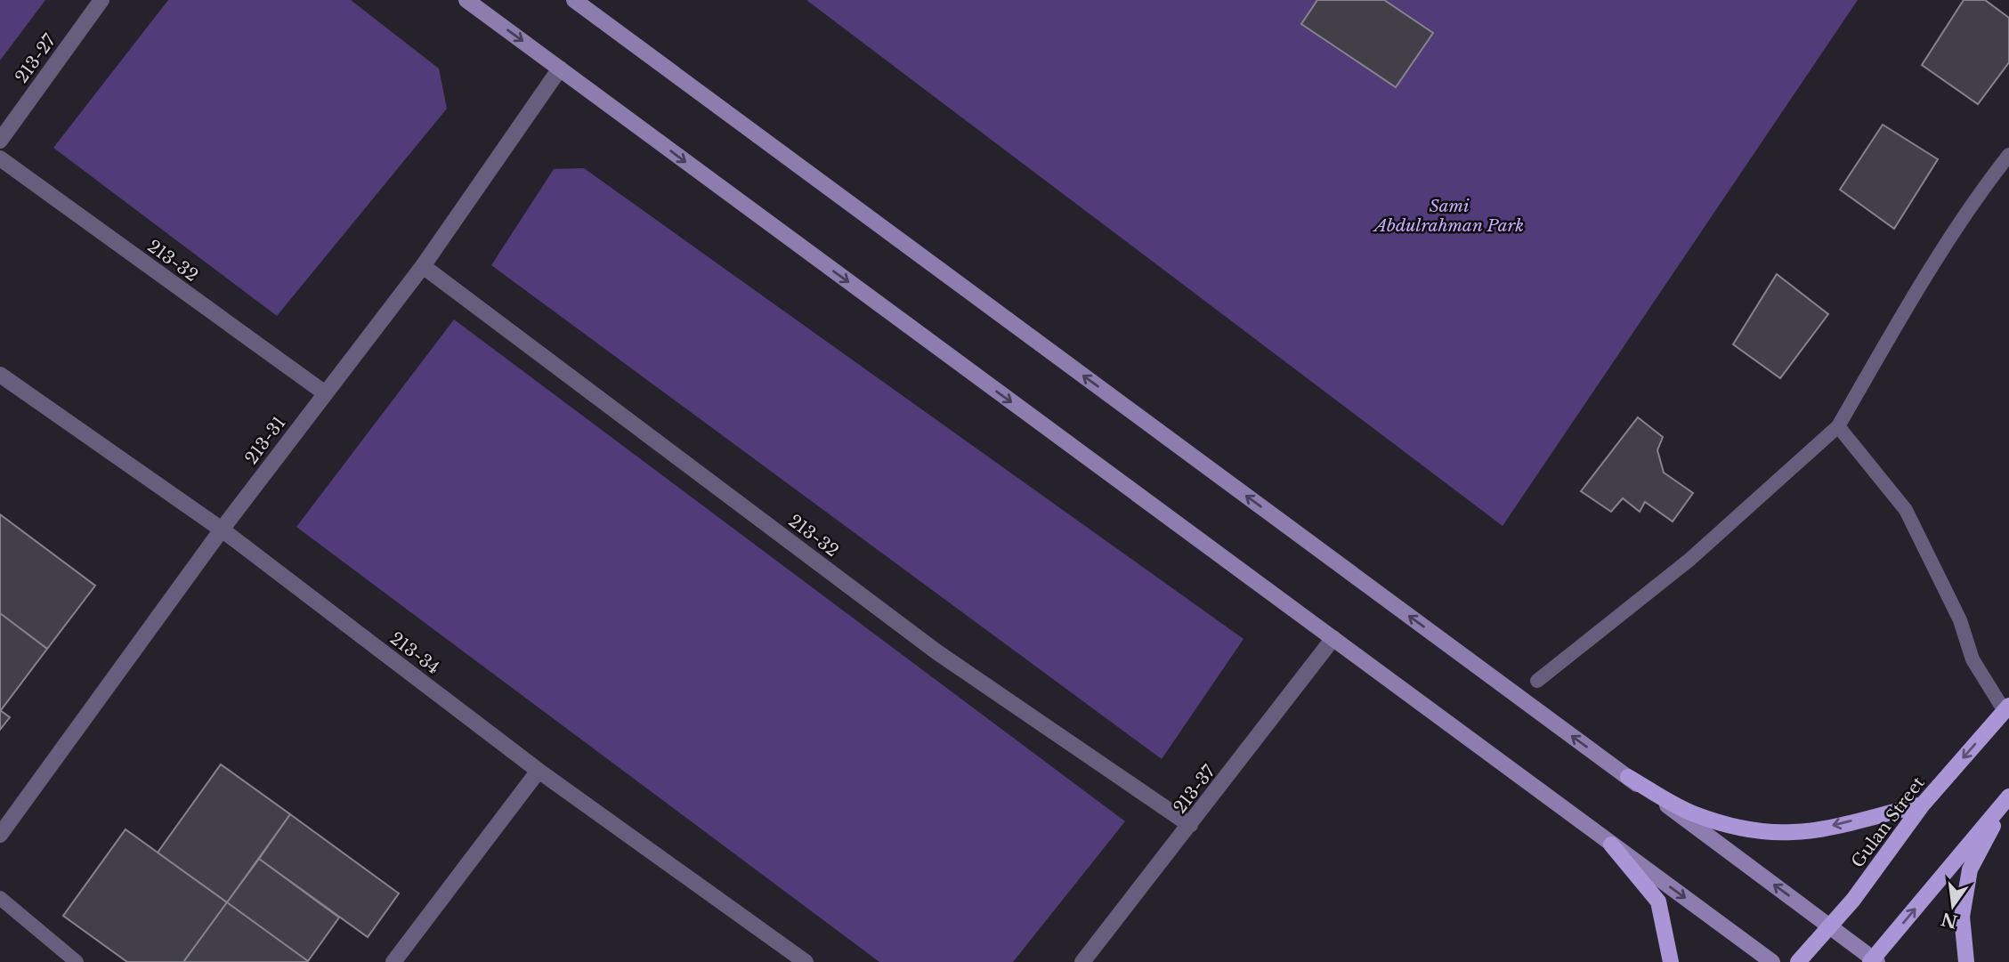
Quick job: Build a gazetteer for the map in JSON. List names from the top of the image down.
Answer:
{
  "streets": {
    "main road": ["Gulan Street"],
    "street": [
      "213-27",
      "213-32",
      "213-31",
      "213-34",
      "213-37"
    ]
  },
  "crossings": [
    ["213-32", "213-31"],
    ["213-32", "213-37"],
    ["213-31", "213-34"]
  ],
  "parks": ["Sami Abdulrahman Park"],
  "north": "bottom"
}
